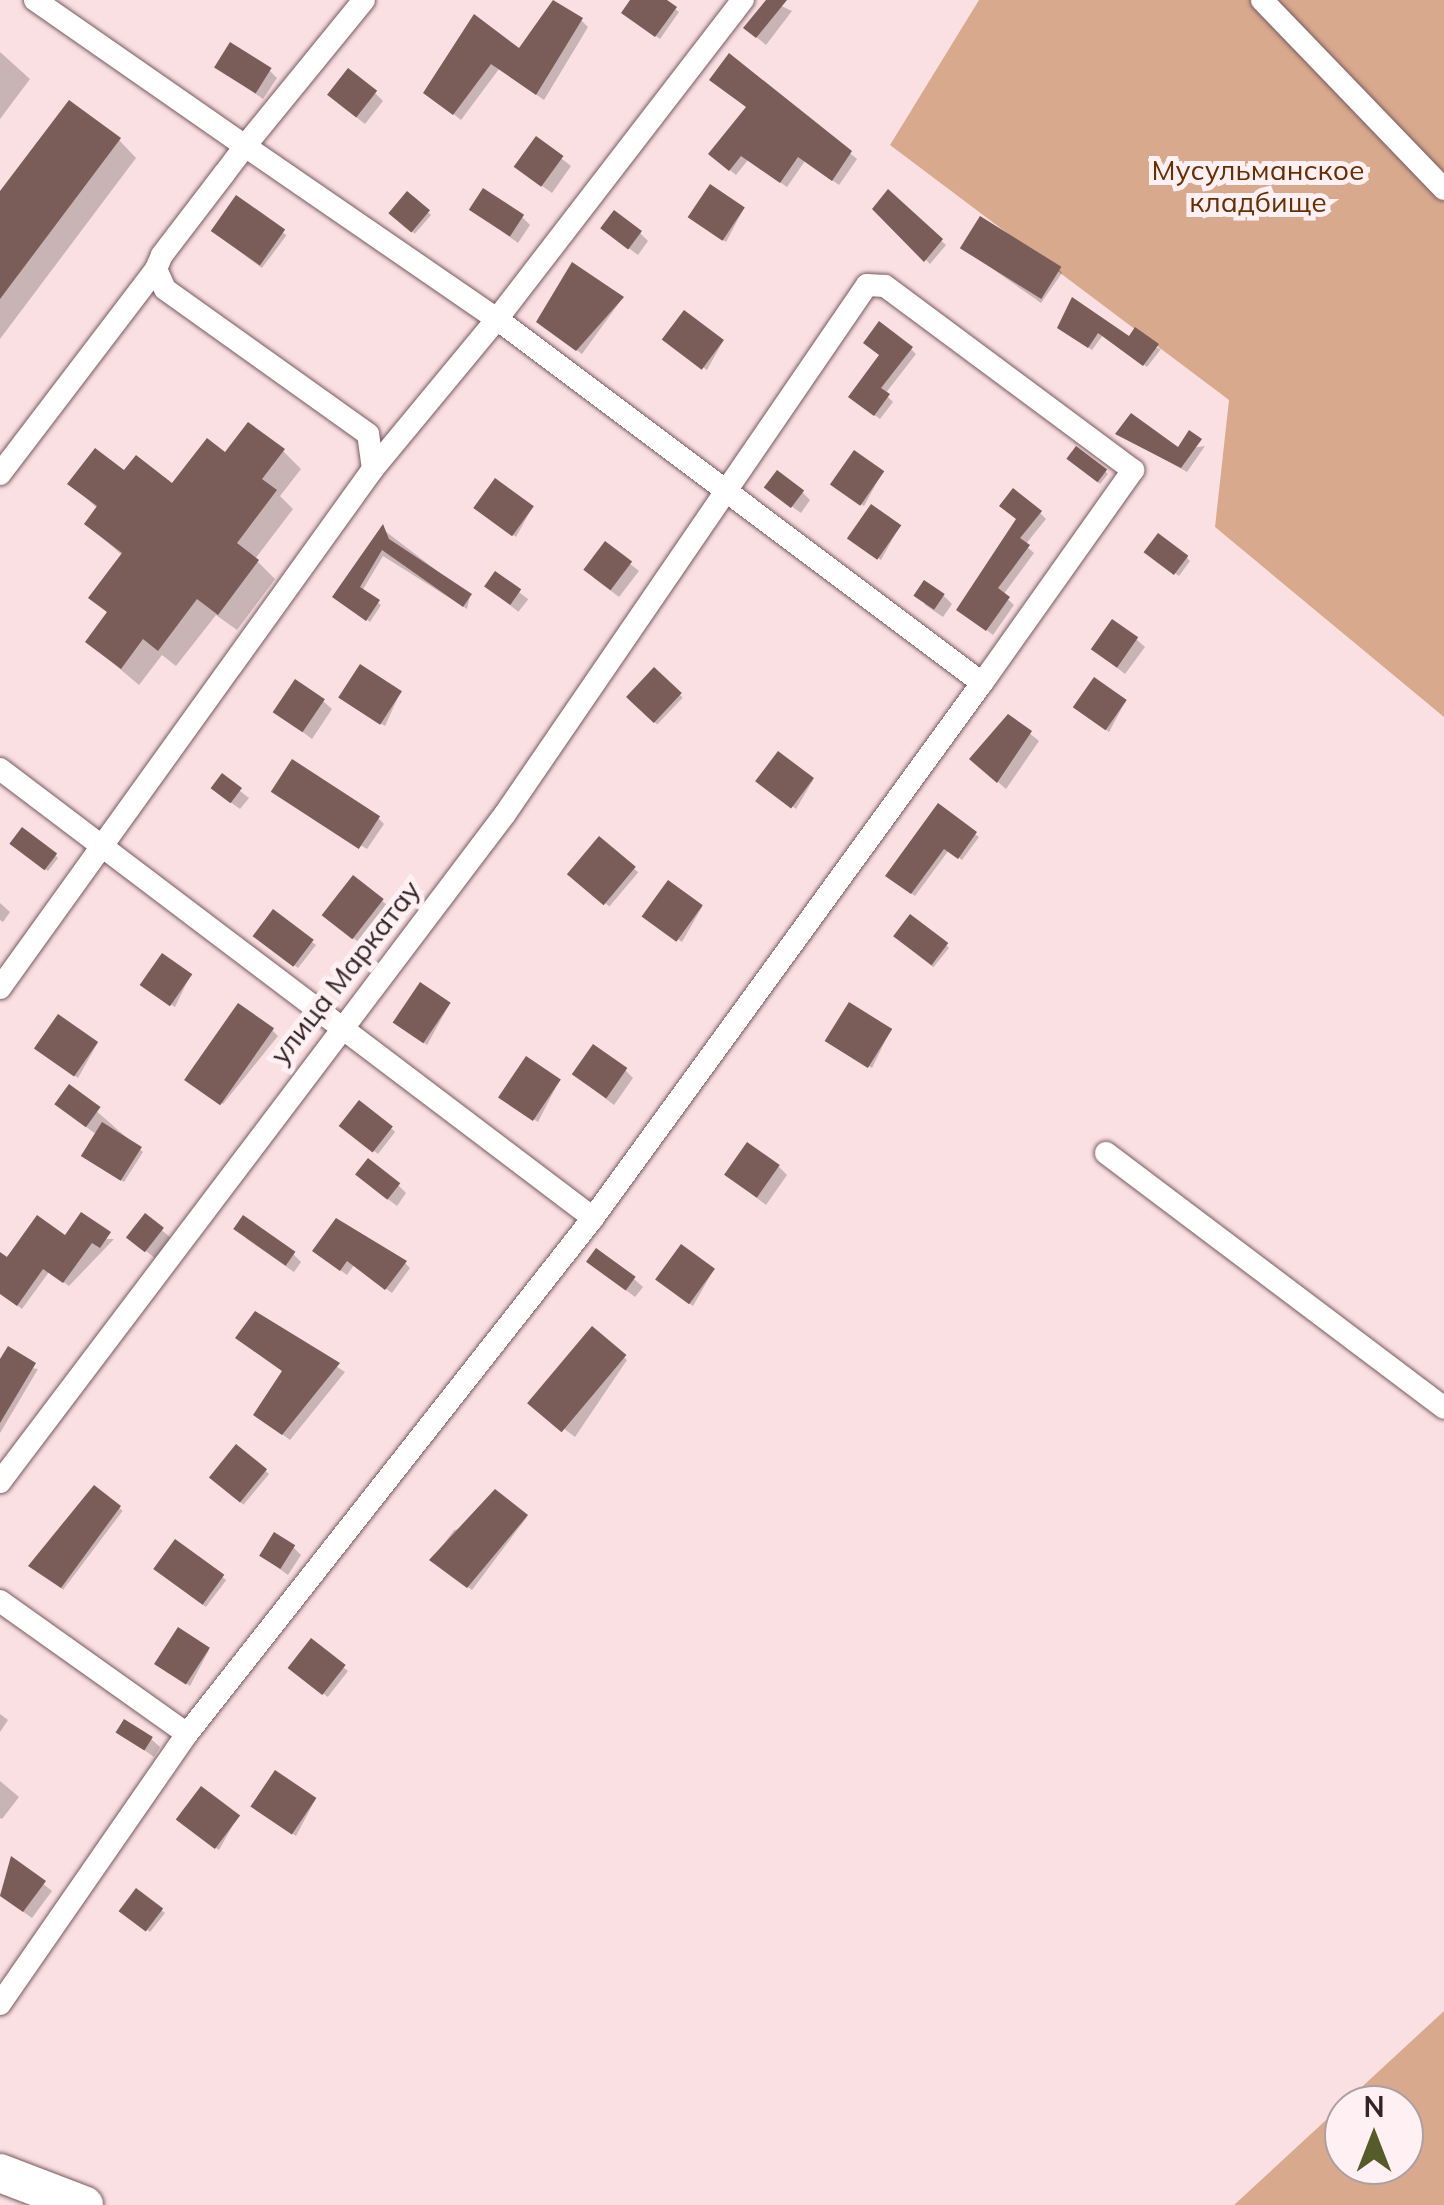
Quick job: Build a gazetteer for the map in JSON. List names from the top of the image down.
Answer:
{
  "streets": {
    "street": ["улица Маркатау"]
  },
  "parks": ["Мусульманское кладбище"],
  "north": "top"
}
